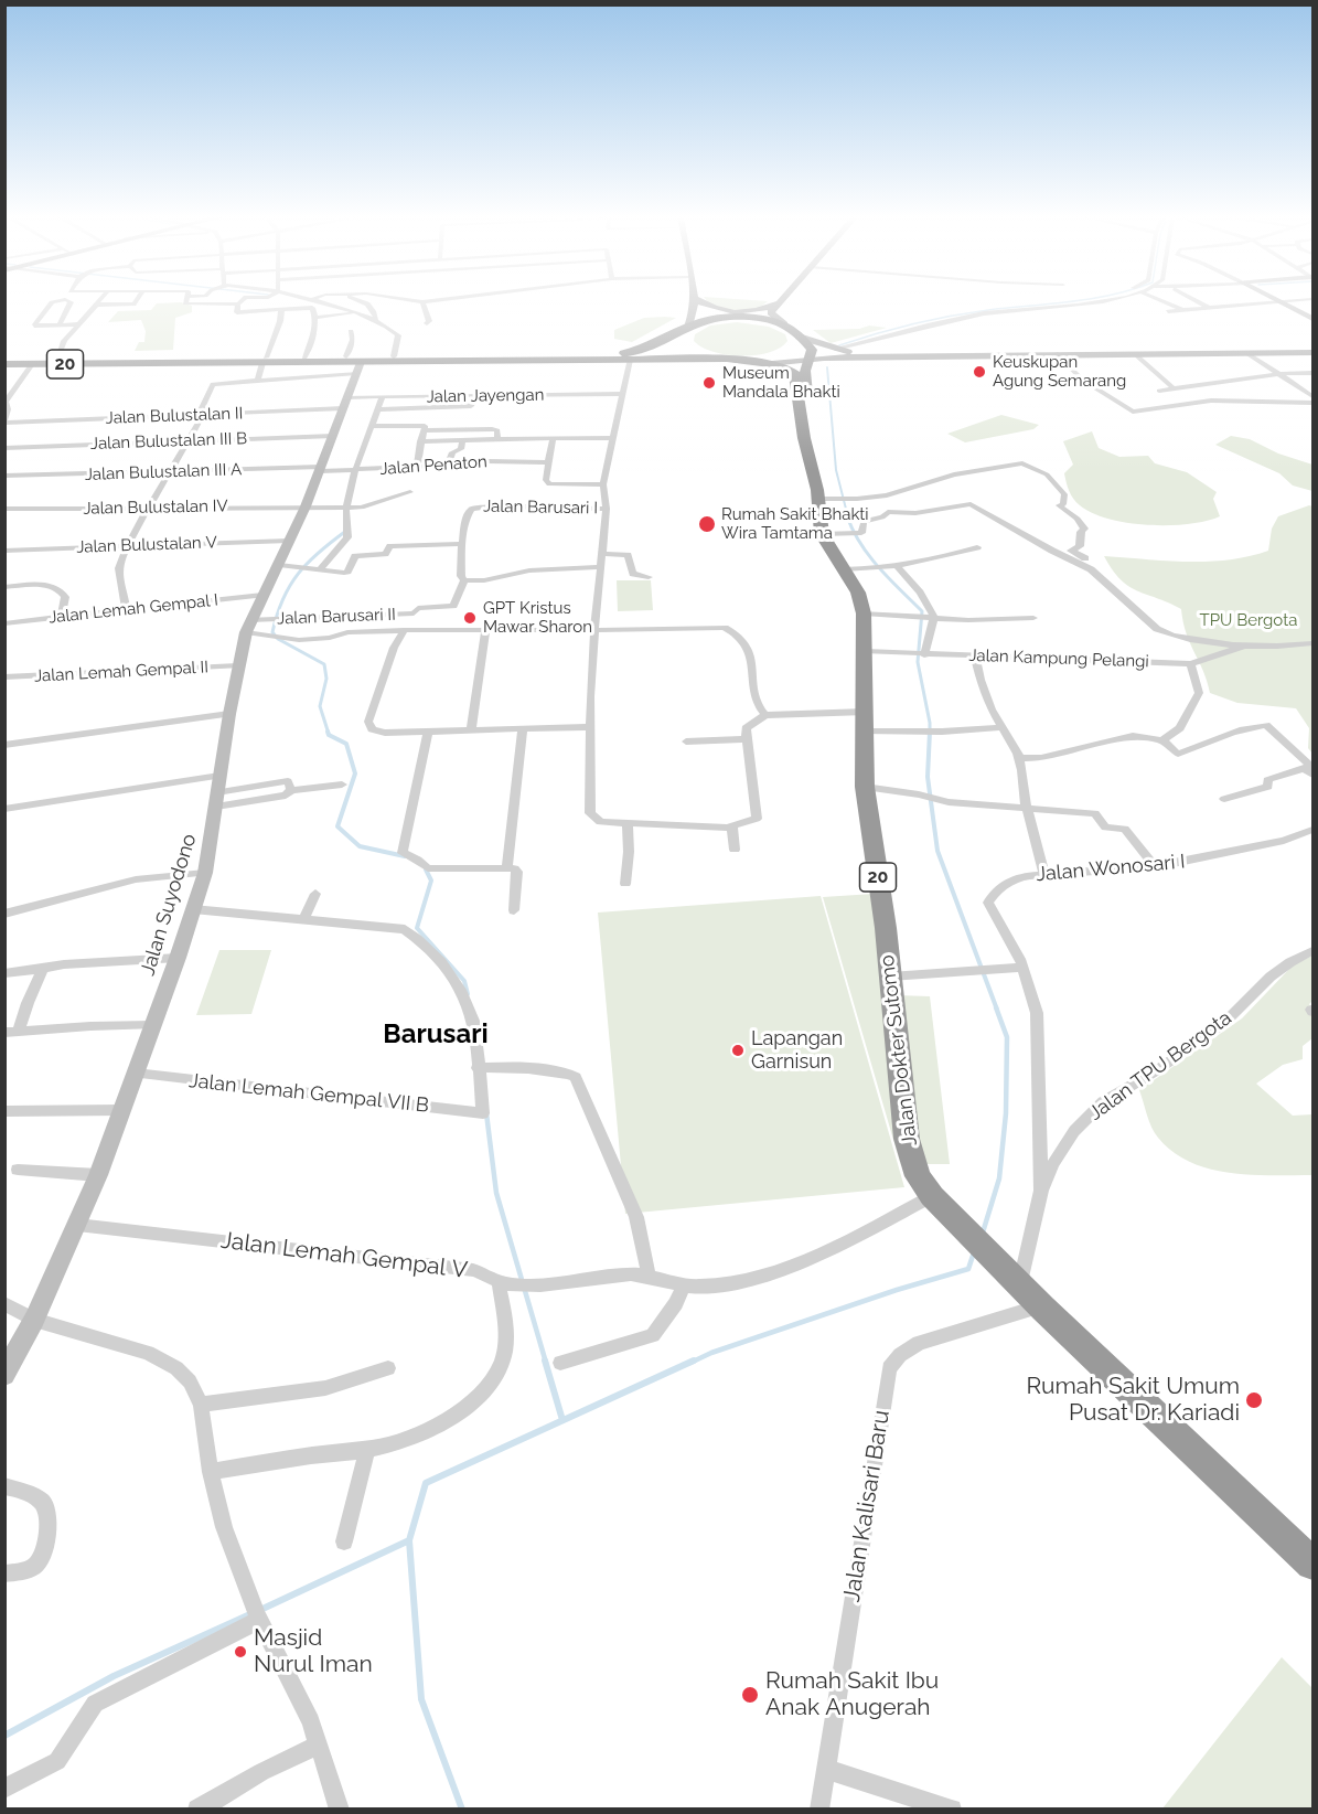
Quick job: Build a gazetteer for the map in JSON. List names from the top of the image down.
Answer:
{
  "streets": {
    "highway": ["20", "Jalan Dokter Sutomo"],
    "street": [
      "Jalan Jayengan",
      "Jalan Bulustalan II",
      "Jalan Bulustalan III B",
      "Jalan Penaton",
      "Jalan Bulustalan III A",
      "Jalan Bulustalan IV",
      "Jalan Barusari I",
      "Jalan Bulustalan V",
      "Jalan Lemah Gempal I",
      "Jalan Barusari II",
      "Jalan Kampung Pelangi",
      "Jalan Lemah Gempal II",
      "Jalan Wonosari I",
      "Jalan Suyodono",
      "Jalan TPU Bergota",
      "Jalan Lemah Gempal VII B",
      "Jalan Lemah Gempal V",
      "Jalan Kalisari Baru"
    ]
  },
  "crossings": [
    ["20", "Jalan Suyodono"],
    ["20", "Jalan Dokter Sutomo"],
    ["Jalan Jayengan", "Jalan Bulustalan II"],
    ["Jalan Jayengan", "Jalan Suyodono"],
    ["Jalan Bulustalan II", "Jalan Suyodono"],
    ["Jalan Bulustalan III B", "Jalan Suyodono"],
    ["Jalan Penaton", "Jalan Bulustalan III A"],
    ["Jalan Penaton", "Jalan Suyodono"],
    ["Jalan Bulustalan III A", "Jalan Suyodono"],
    ["Jalan Bulustalan IV", "Jalan Suyodono"],
    ["Jalan Barusari I", "Jalan Barusari II"],
    ["Jalan Bulustalan V", "Jalan Suyodono"],
    ["Jalan Lemah Gempal I", "Jalan Suyodono"],
    ["Jalan Barusari II", "Jalan Suyodono"],
    ["Jalan Kampung Pelangi", "Jalan Dokter Sutomo"],
    ["Jalan Lemah Gempal II", "Jalan Suyodono"],
    ["Jalan Wonosari I", "Jalan TPU Bergota"],
    ["Jalan Suyodono", "Jalan Lemah Gempal VII B"],
    ["Jalan Suyodono", "Jalan Lemah Gempal V"],
    ["Jalan Dokter Sutomo", "Jalan TPU Bergota"],
    ["Jalan Dokter Sutomo", "Jalan Lemah Gempal V"],
    ["Jalan Dokter Sutomo", "Jalan Kalisari Baru"]
  ],
  "districts": ["Barusari"],
  "parks": ["TPU Bergota"],
  "places": [
    "Keuskupan Agung Semarang",
    "Museum Mandala Bhakti",
    "Rumah Sakit Bhakti Wira Tamtama",
    "GPT Kristus Mawar Sharon",
    "Lapangan Garnisun",
    "Rumah Sakit Umum Pusat Dr. Kariadi",
    "Masjid Nurul Iman",
    "Rumah Sakit Ibu Anak Anugerah"
  ]
}
